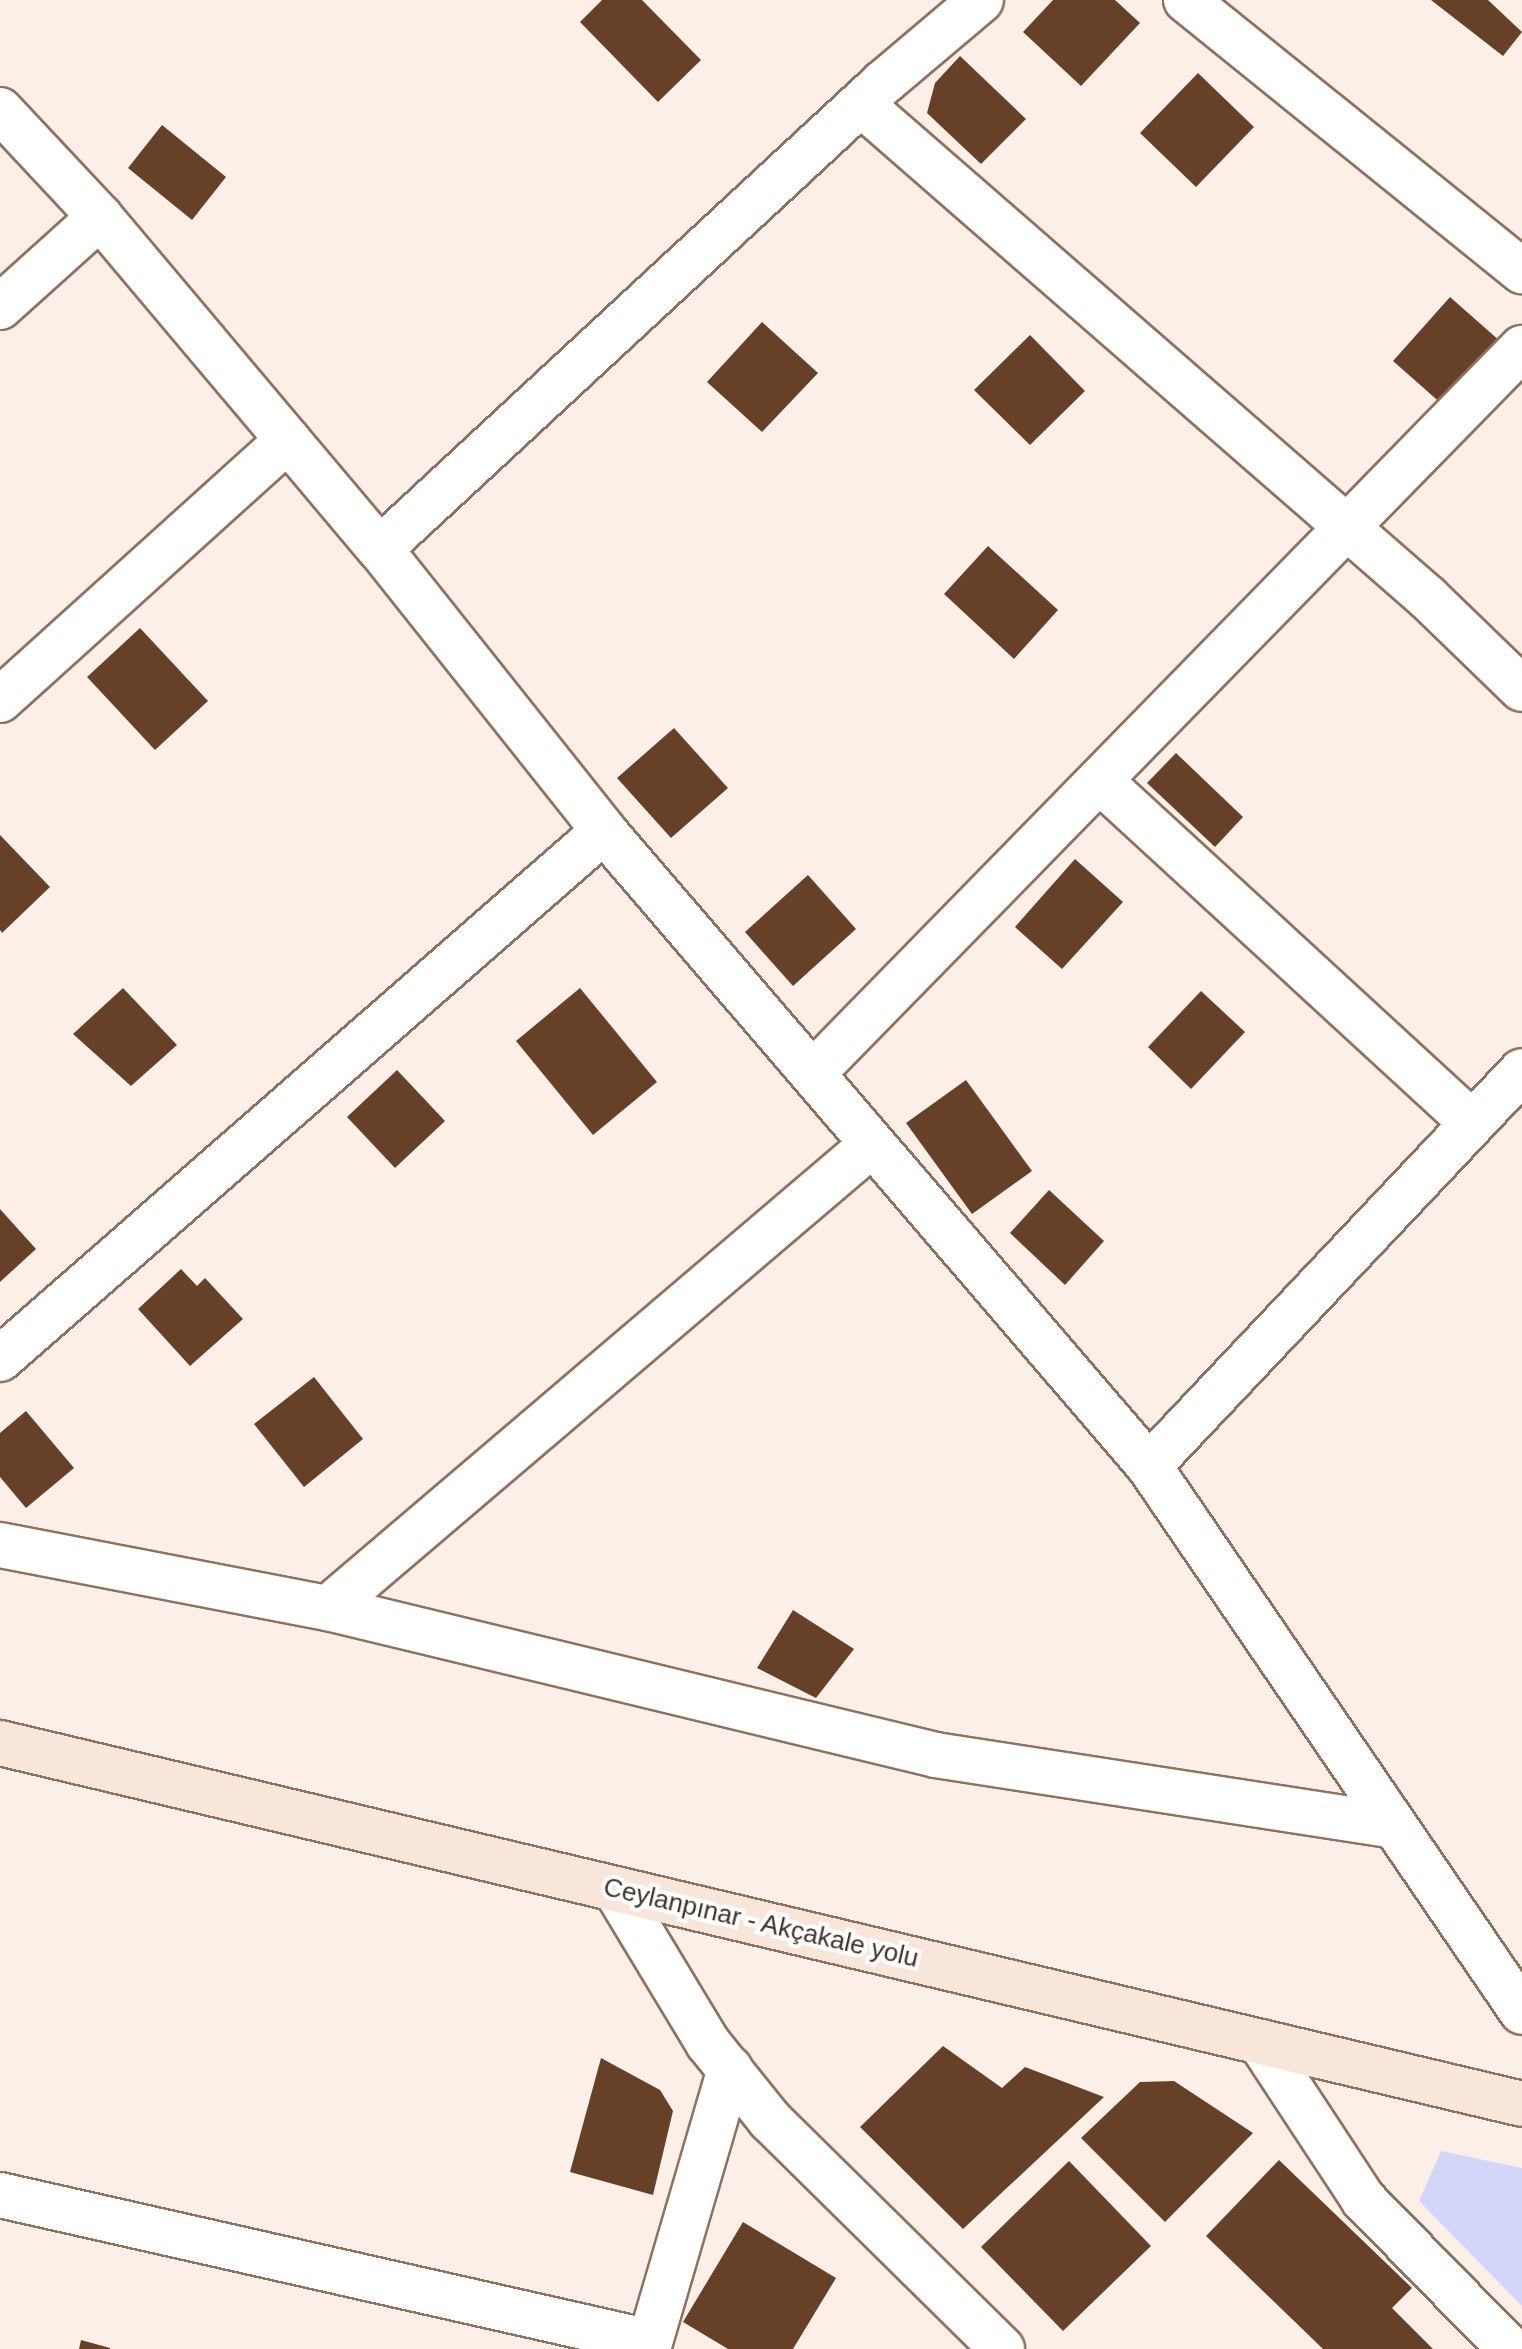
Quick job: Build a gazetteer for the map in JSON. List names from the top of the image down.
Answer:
{
  "streets": {
    "main road": ["Ceylanpınar - Akçakale yolu"]
  }
}
